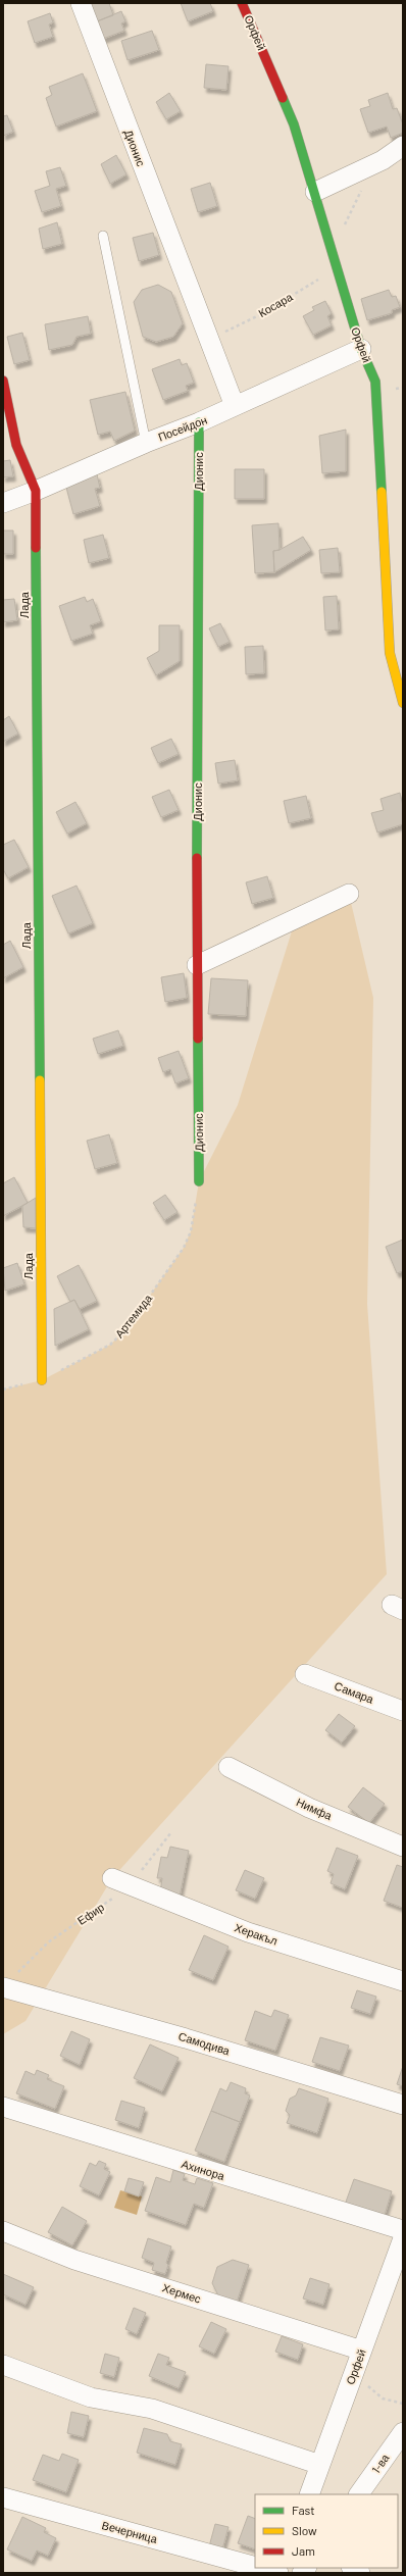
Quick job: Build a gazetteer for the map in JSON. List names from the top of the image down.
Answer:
{
  "streets": {
    "street": [
      "Орфей",
      "Дионис",
      "Посейдон",
      "Лада",
      "Самара",
      "Нимфа",
      "Херакъл",
      "Самодива",
      "Ахинора",
      "Хермес",
      "1-ва",
      "Вечерница"
    ],
    "path": ["Косара", "Артемида", "Ефир"]
  },
  "crossings": [
    ["Орфей", "Косара"],
    ["Орфей", "Посейдон"],
    ["Орфей", "Хермес"],
    ["Дионис", "Косара"],
    ["Дионис", "Посейдон"],
    ["Дионис", "Артемида"],
    ["Посейдон", "Лада"],
    ["Лада", "Артемида"],
    ["Ефир", "Херакъл"],
    ["Ефир", "Самодива"]
  ],
  "legend": ["Fast", "Slow", "Jam"]
}
